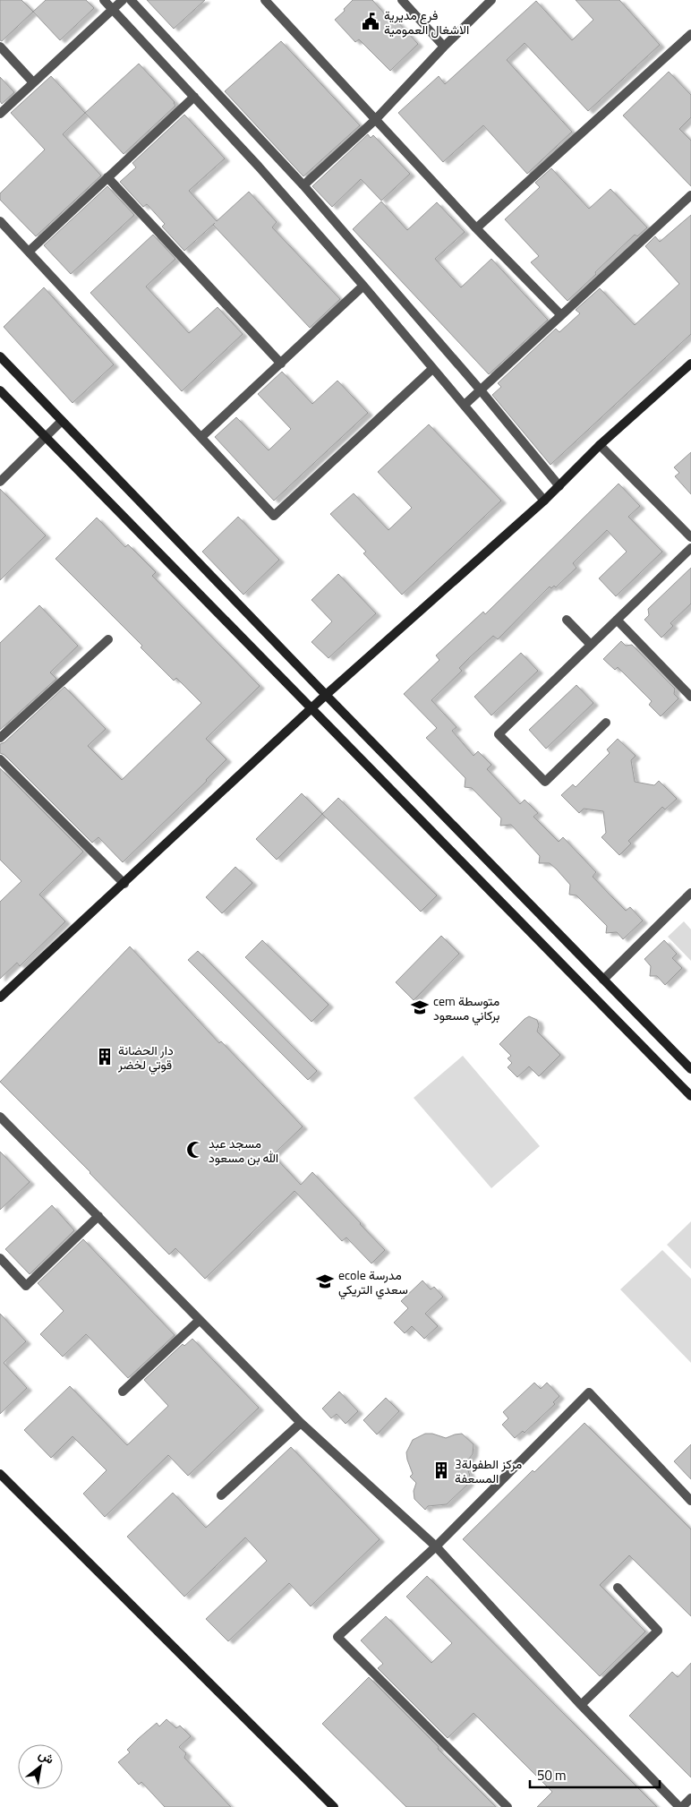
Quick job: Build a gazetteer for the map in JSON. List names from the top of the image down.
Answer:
{
  "places": {
    "public building": ["فرع مديرية الاشغال العمومية"],
    "school or university": ["cem متوسطة بركاني مسعود", "ecole مدرسة سعدي التريكي"],
    "building": ["دار الحضانة قوتي لخضر", "3مركز الطفولة المسعفة"],
    "mosque": ["مسجد عبد الله بن مسعود"]
  },
  "scale_bar": "50 m",
  "north": "top right"
}
